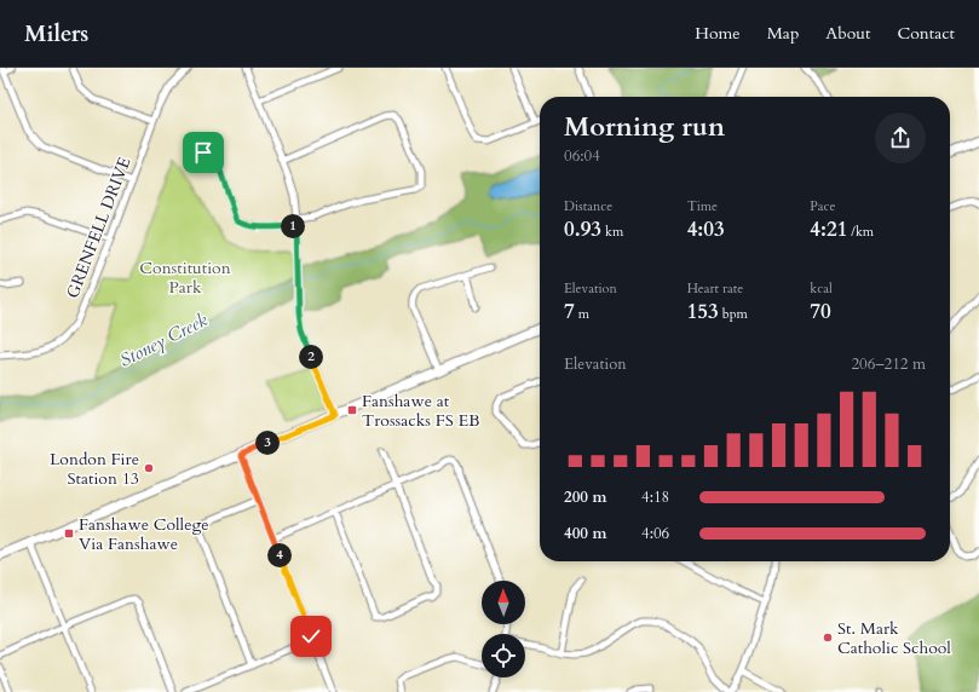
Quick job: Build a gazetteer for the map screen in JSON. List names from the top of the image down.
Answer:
{
  "streets": {
    "street": ["GRENFELL DRIVE"]
  },
  "water": ["Stoney Creek"],
  "parks": ["Constitution Park"],
  "places": {
    "transit": ["Fanshawe at Trossacks FS EB", "Fanshawe College Via Fanshawe"],
    "other": ["London Fire Station 13", "St. Mark Catholic School"]
  },
  "north": "top",
  "page": {
    "header": "Milers",
    "nav": [
      "Home",
      "Map",
      "About",
      "Contact"
    ],
    "heading": ["Morning run", "06:04"],
    "stats": [
      ["Distance", "0.93 km"],
      ["Time", "4:03"],
      ["Pace", "4:21 /km"],
      ["Elevation", "7 m"],
      ["Heart rate", "153 bpm"],
      ["kcal", "70"]
    ],
    "pins": [
      "1",
      "2",
      "3",
      "4"
    ],
    "chart": ["Elevation", "206–212 m"],
    "list": [
      {
        "name": "200 m",
        "note": "4:18"
      },
      {
        "name": "400 m",
        "note": "4:06"
      }
    ]
  }
}
